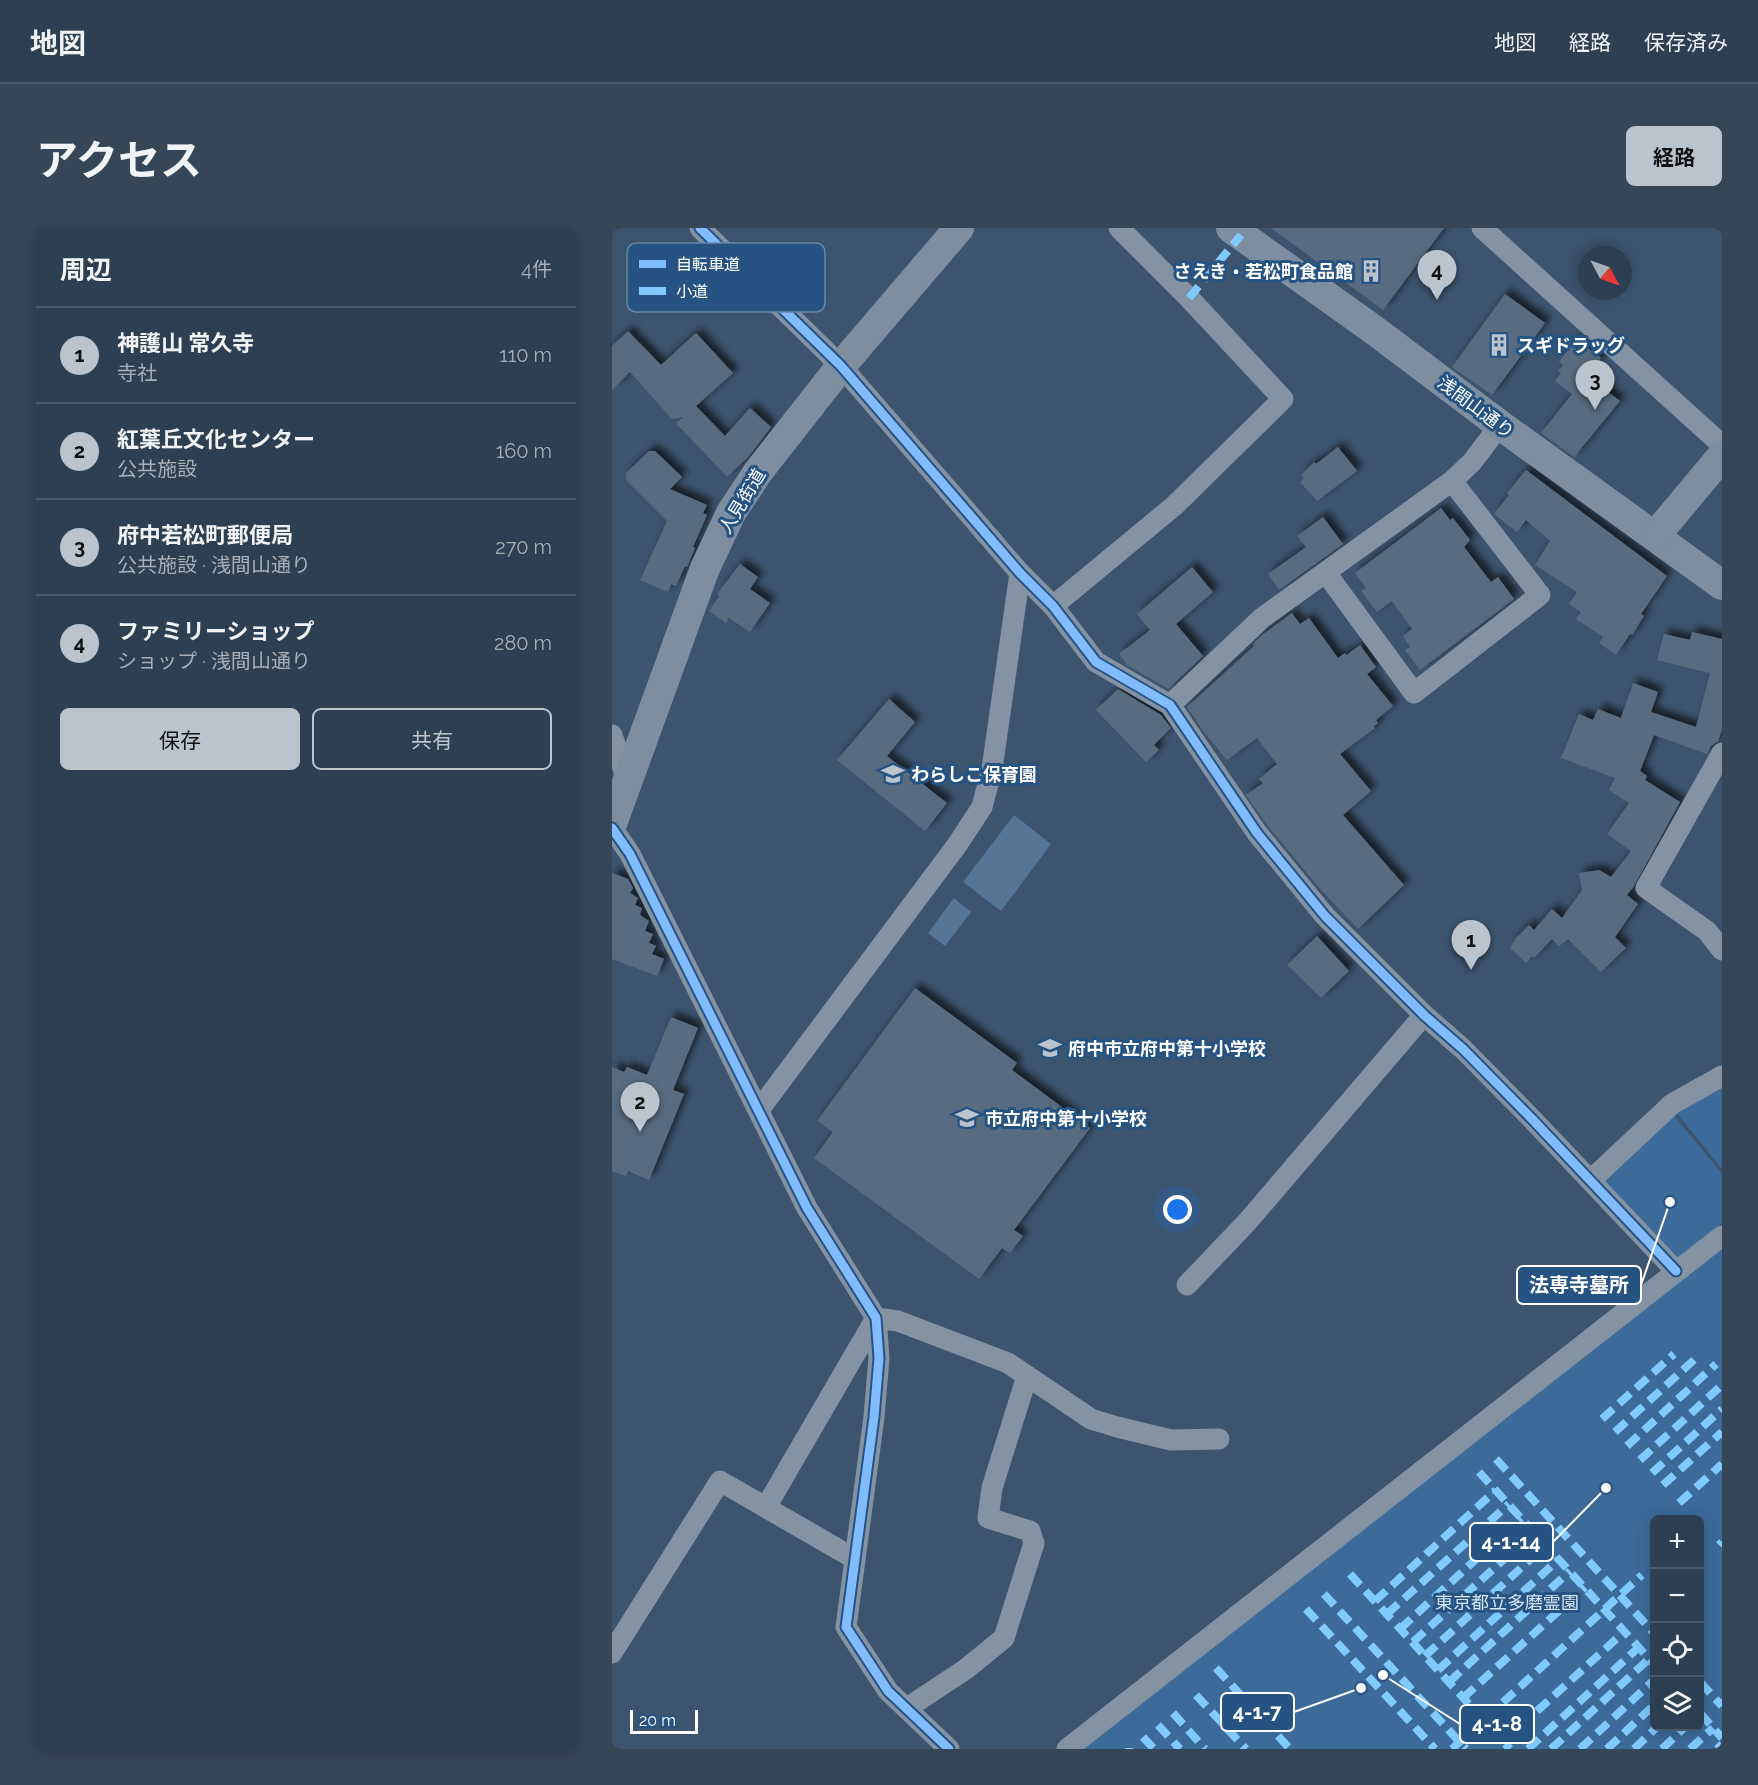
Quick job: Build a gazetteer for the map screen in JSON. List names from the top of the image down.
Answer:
{
  "streets": {
    "main road": ["浅間山通り", "人見街道"]
  },
  "parks": ["東京都立多磨霊園"],
  "places": {
    "building": ["さえき・若松町食品館", "スギドラッグ"],
    "school or university": ["わらしこ保育園", "府中市立府中第十小学校", "市立府中第十小学校"],
    "other": [
      "法専寺墓所",
      "4-1-14",
      "4-1-8",
      "4-1-7"
    ]
  },
  "legend": ["自転車道", "小道"],
  "scale_bar": "20 m",
  "north": "bottom right",
  "page": {
    "header": "地図",
    "nav": ["地図", "経路", "保存済み"],
    "title": "アクセス",
    "buttons": [
      "経路",
      ["保存", "共有"]
    ],
    "heading": ["周辺", "4件"],
    "pins": [
      "4",
      "3",
      "1",
      "2"
    ],
    "list": [
      {
        "mark": "1",
        "name": "神護山 常久寺",
        "note": "寺社",
        "value": "110 m"
      },
      {
        "mark": "2",
        "name": "紅葉丘文化センター",
        "note": "公共施設",
        "value": "160 m"
      },
      {
        "mark": "3",
        "name": "府中若松町郵便局",
        "note": "公共施設 · 浅間山通り",
        "value": "270 m"
      },
      {
        "mark": "4",
        "name": "ファミリーショップ",
        "note": "ショップ · 浅間山通り",
        "value": "280 m"
      }
    ],
    "map_buttons": ["+", "−"],
    "scale": "20 m"
  }
}
